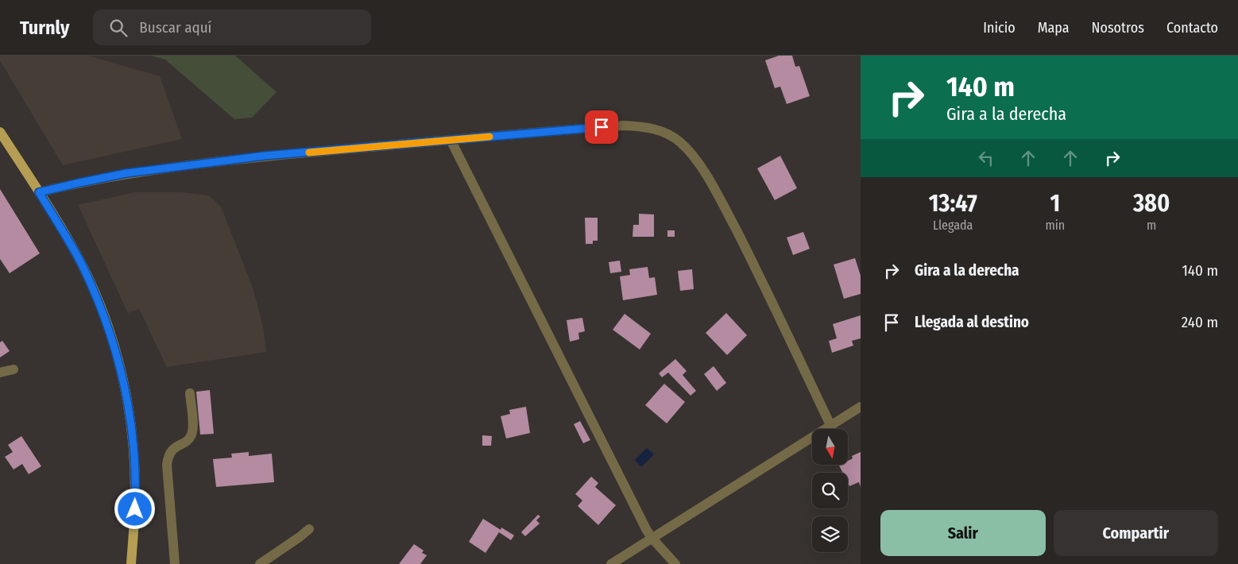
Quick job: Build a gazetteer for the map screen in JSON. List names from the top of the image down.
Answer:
{
  "north": "bottom",
  "page": {
    "header": "Turnly",
    "search": "Buscar aquí",
    "nav": [
      "Inicio",
      "Mapa",
      "Nosotros",
      "Contacto"
    ],
    "turn": ["140 m", "Gira a la derecha"],
    "eta": [
      "13:47",
      "Llegada",
      "1",
      "min",
      "380",
      "m"
    ],
    "list": [
      {
        "name": "Gira a la derecha",
        "value": "140 m"
      },
      {
        "name": "Llegada al destino",
        "value": "240 m"
      }
    ],
    "buttons": ["Salir", "Compartir"]
  }
}
